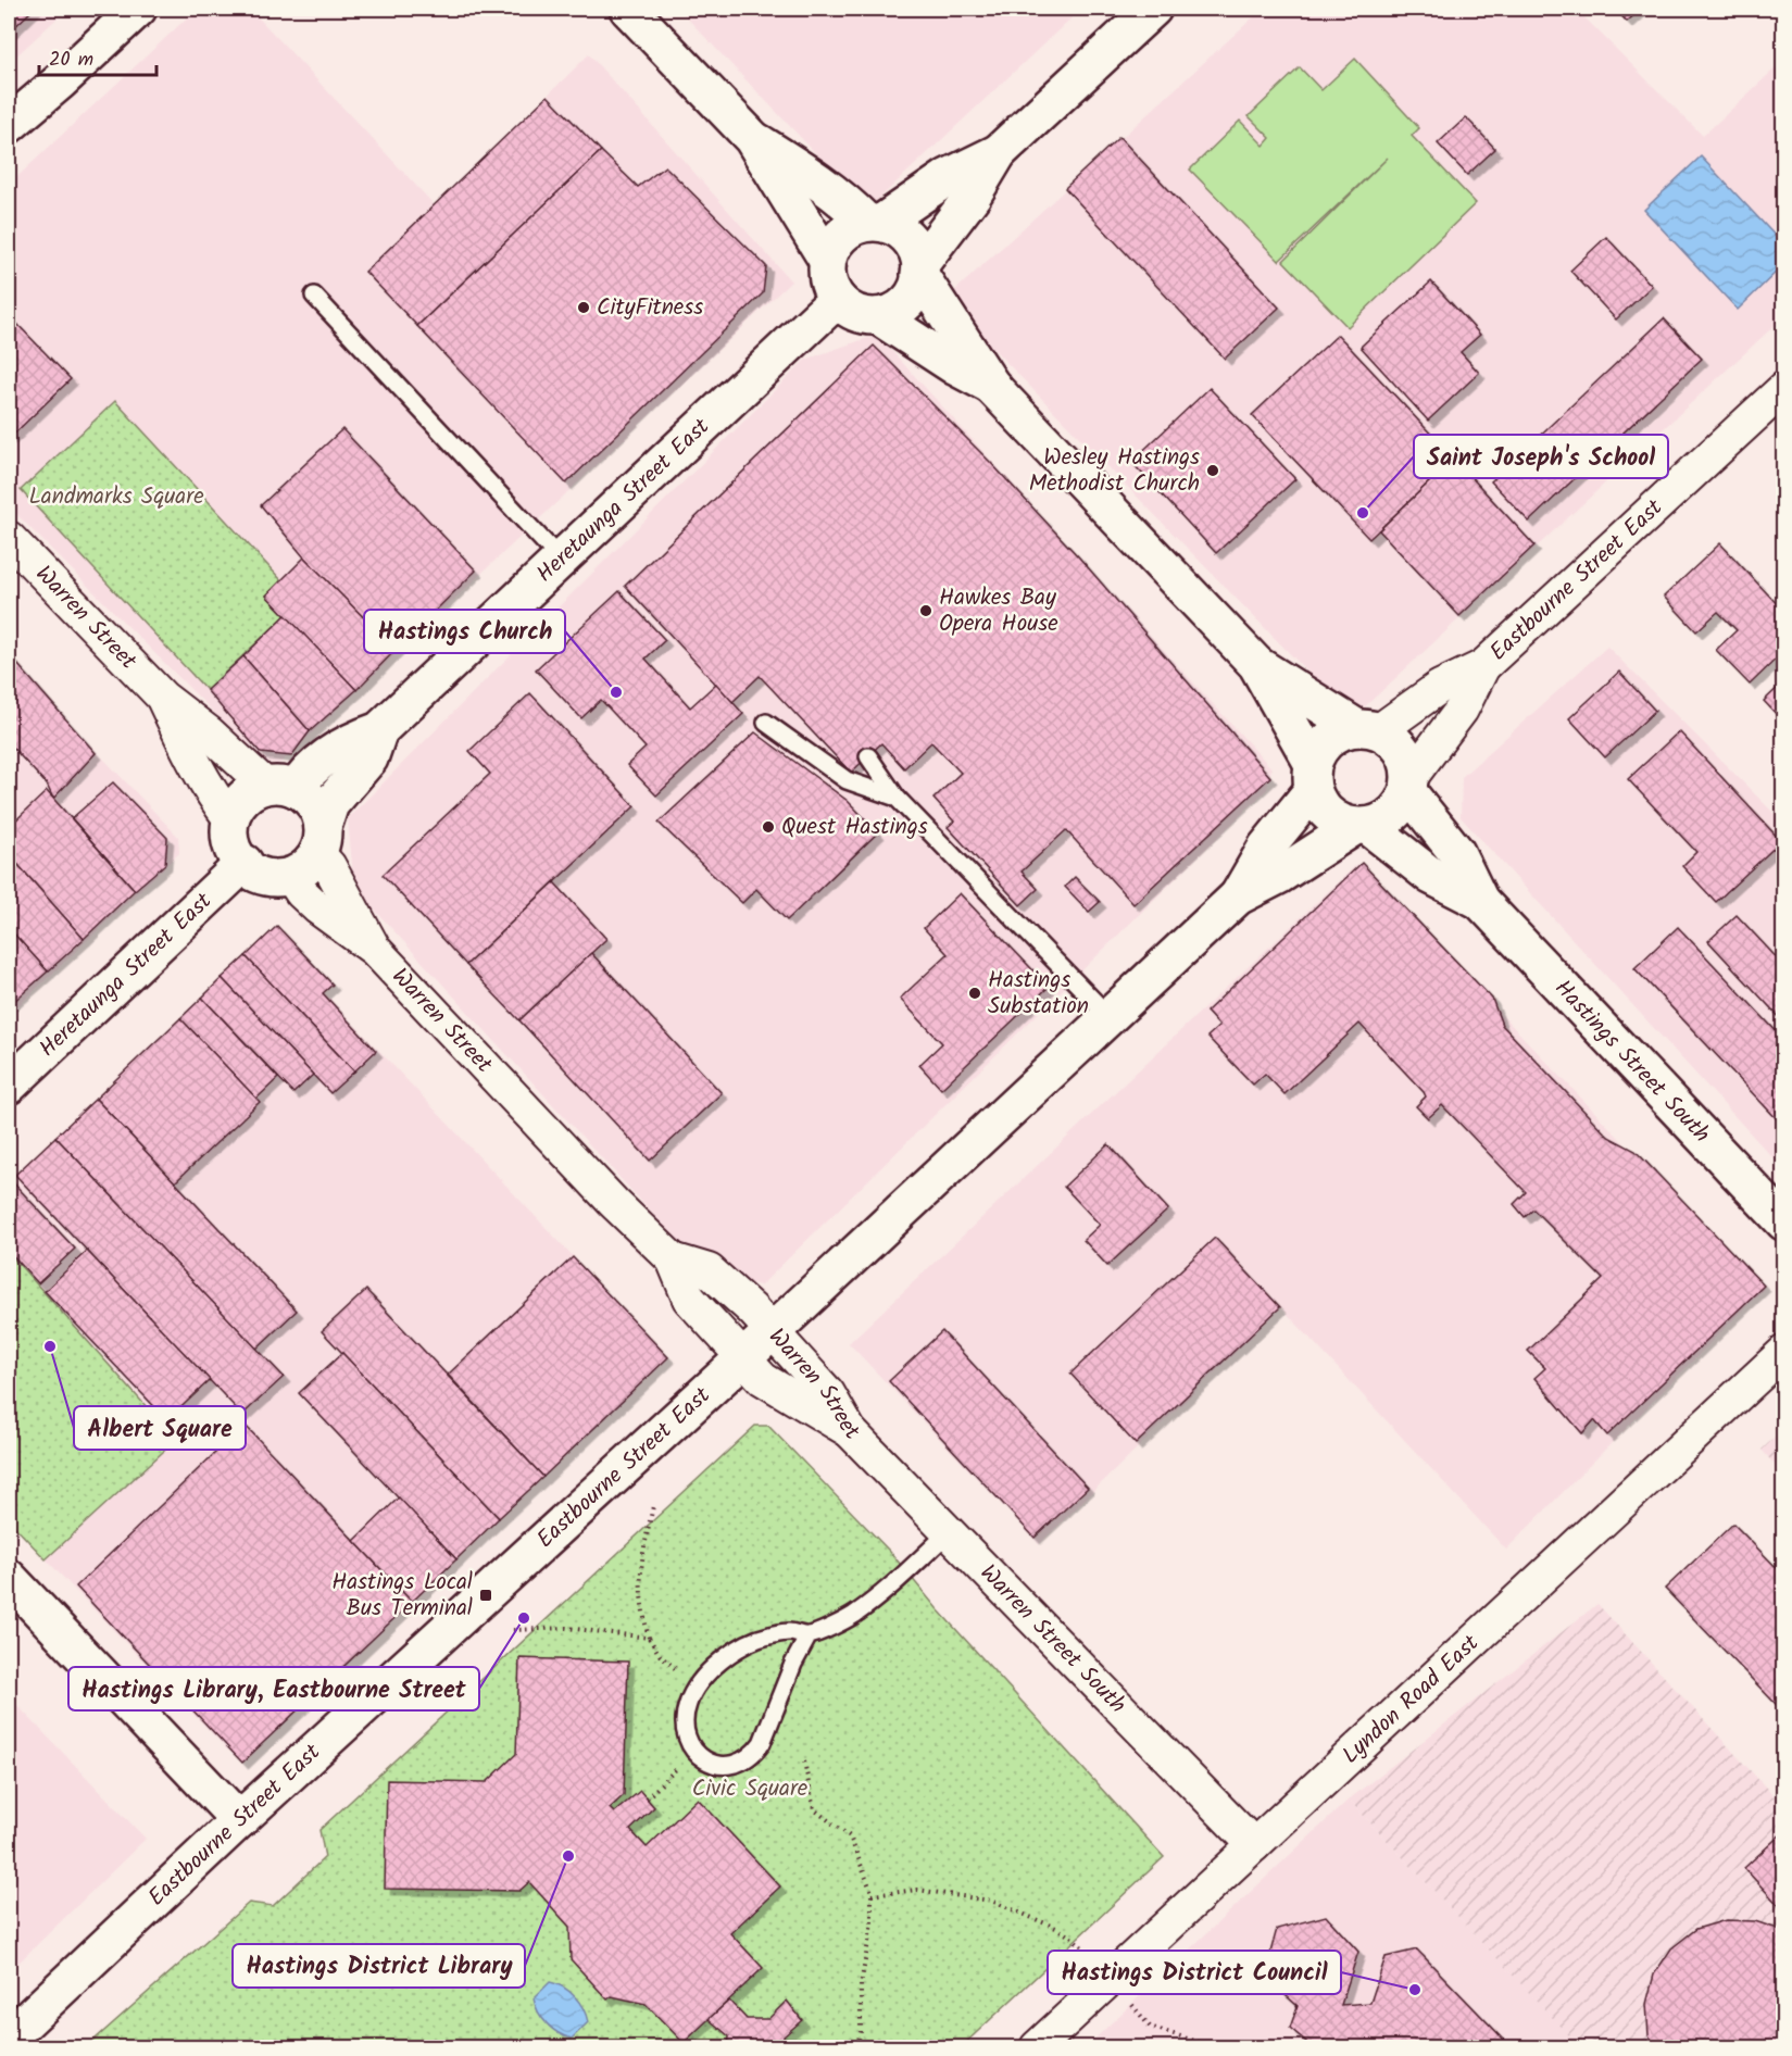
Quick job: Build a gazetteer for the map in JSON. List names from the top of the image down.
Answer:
{
  "streets": {
    "main road": ["Heretaunga Street East", "Eastbourne Street East", "Hastings Street South"],
    "street": ["Warren Street", "Warren Street South", "Lyndon Road East"]
  },
  "crossings": [
    ["Heretaunga Street East", "Warren Street"],
    ["Eastbourne Street East", "Warren Street"],
    ["Eastbourne Street East", "Hastings Street South"],
    ["Warren Street", "Warren Street South"],
    ["Warren Street South", "Lyndon Road East"]
  ],
  "parks": ["Landmarks Square", "Civic Square"],
  "places": {
    "other": [
      "CityFitness",
      "Wesley Hastings Methodist Church",
      "Saint Joseph's School",
      "Hawkes Bay Opera House",
      "Hastings Church",
      "Quest Hastings",
      "Hastings Substation",
      "Albert Square",
      "Hastings Library, Eastbourne Street",
      "Hastings District Library",
      "Hastings District Council"
    ],
    "transit": ["Hastings Local Bus Terminal"]
  },
  "scale_bar": "20 m"
}
